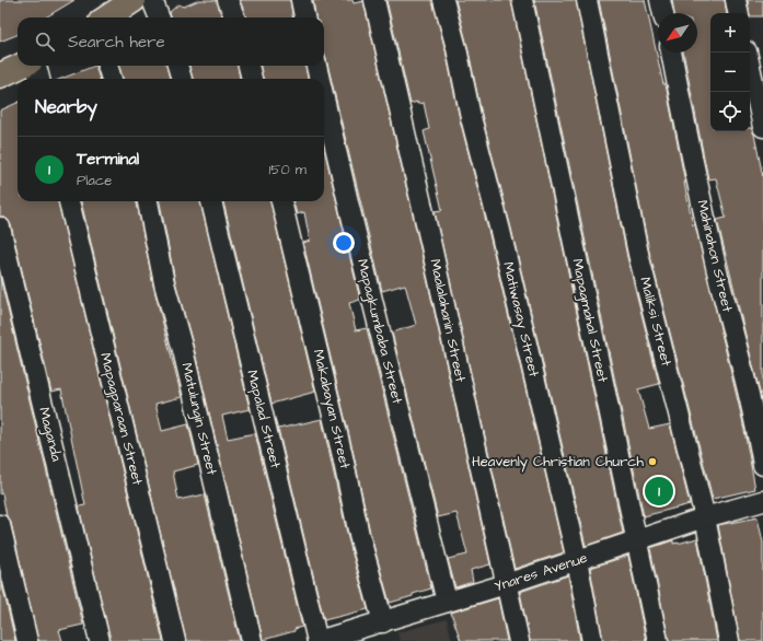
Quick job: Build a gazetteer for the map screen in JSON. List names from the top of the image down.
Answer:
{
  "streets": {
    "street": [
      "Mahinahon Street",
      "Matiwasay Street",
      "Maalalahanin Street",
      "Mapagmahal Street",
      "Maliksi Street",
      "Mapagkumbaba Street",
      "Makabayan Street",
      "Mapagparaan Street",
      "Matulungin Street",
      "Mapalad Street",
      "Maganda",
      "Ynares Avenue"
    ]
  },
  "crossings": [
    ["Matiwasay Street", "Ynares Avenue"],
    ["Maalalahanin Street", "Ynares Avenue"],
    ["Mapagmahal Street", "Ynares Avenue"],
    ["Maliksi Street", "Ynares Avenue"],
    ["Mapagkumbaba Street", "Ynares Avenue"],
    ["Makabayan Street", "Ynares Avenue"],
    ["Mapalad Street", "Ynares Avenue"]
  ],
  "places": ["Heavenly Christian Church"],
  "north": "bottom left",
  "page": {
    "map_buttons": ["+", "−"],
    "search": "Search here",
    "heading": "Nearby",
    "list": [
      {
        "mark": "1",
        "name": "Terminal",
        "note": "Place",
        "value": "150 m"
      }
    ],
    "pins": "1"
  }
}
